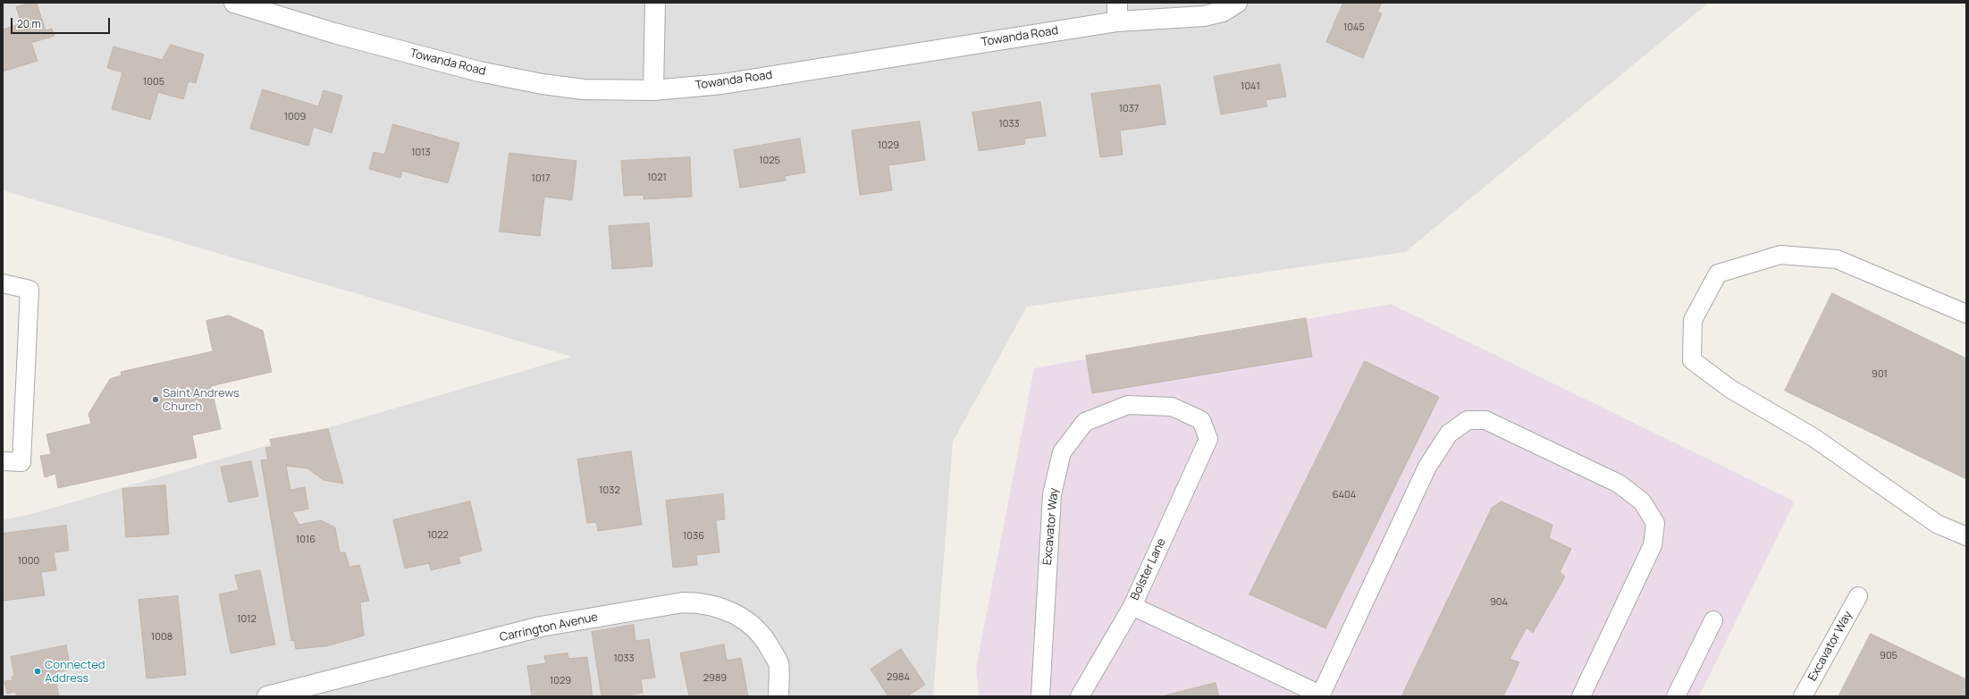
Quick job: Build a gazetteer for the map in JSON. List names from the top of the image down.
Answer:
{
  "streets": {
    "street": ["Towanda Road", "Carrington Avenue"],
    "lane": ["Excavator Way", "Bolster Lane"]
  },
  "crossings": [
    ["Excavator Way", "Bolster Lane"]
  ],
  "places": ["Saint Andrews Church", "Connected Address"],
  "house_numbers": [
    "1045",
    "1005",
    "1041",
    "1037",
    "1009",
    "1033",
    "1029",
    "1013",
    "1025",
    "1021",
    "1017",
    "901",
    "1032",
    "6404",
    "1022",
    "1036",
    "1016",
    "1000",
    "904",
    "1012",
    "1008",
    "905",
    "1033",
    "2984",
    "2989",
    "1029"
  ],
  "scale_bar": "20 m"
}
